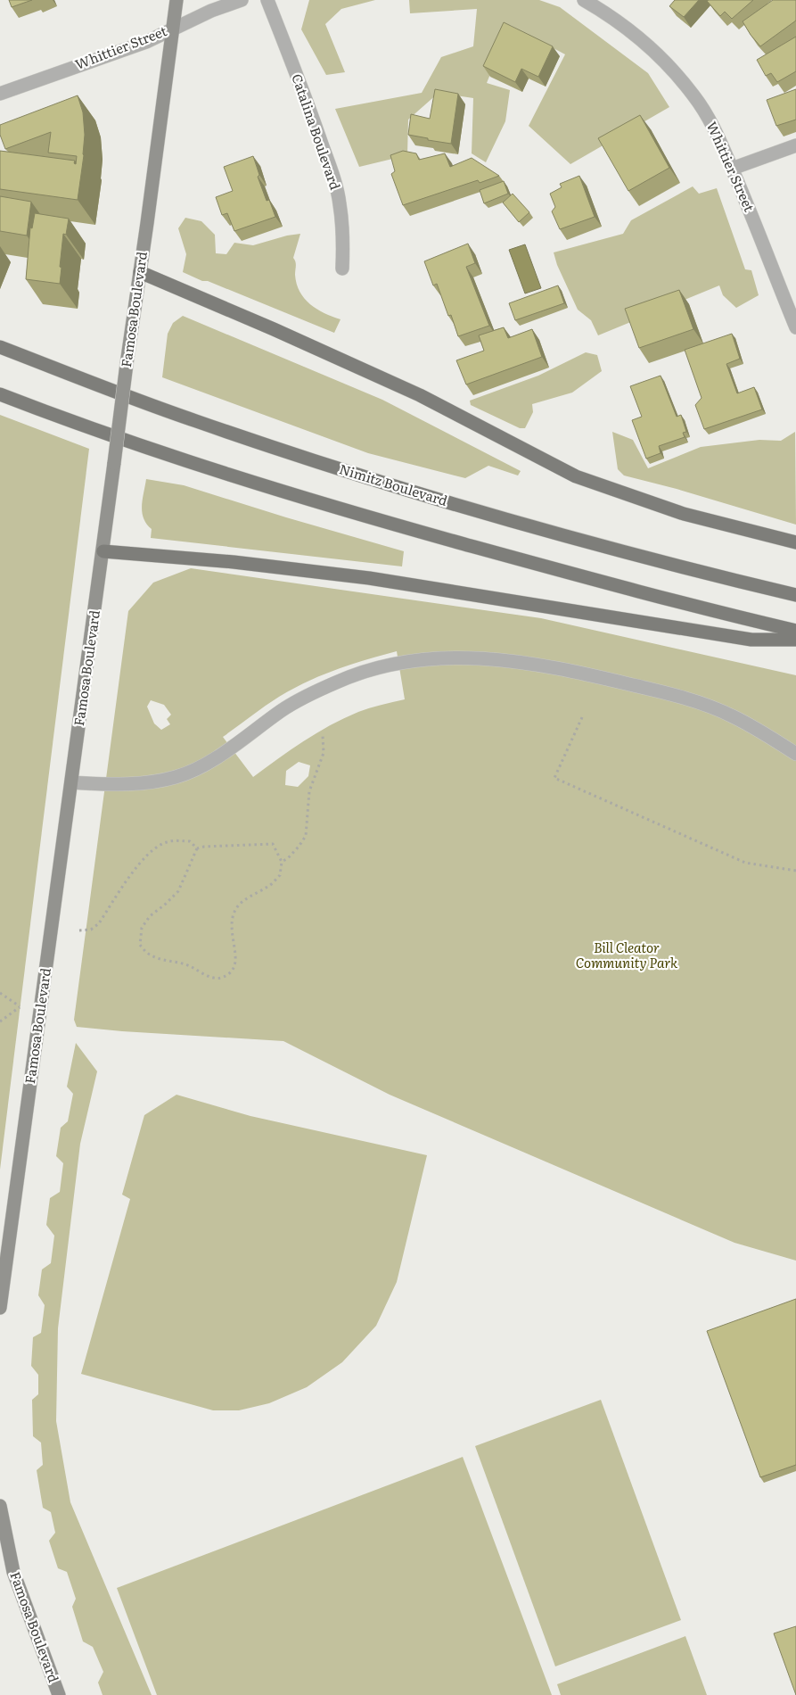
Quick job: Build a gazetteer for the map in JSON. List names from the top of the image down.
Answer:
{
  "streets": {
    "main road": ["Nimitz Boulevard"],
    "street": ["Whittier Street", "Catalina Boulevard", "Famosa Boulevard"]
  },
  "crossings": [
    ["Whittier Street", "Famosa Boulevard"]
  ],
  "parks": ["Bill Cleator Community Park"]
}
